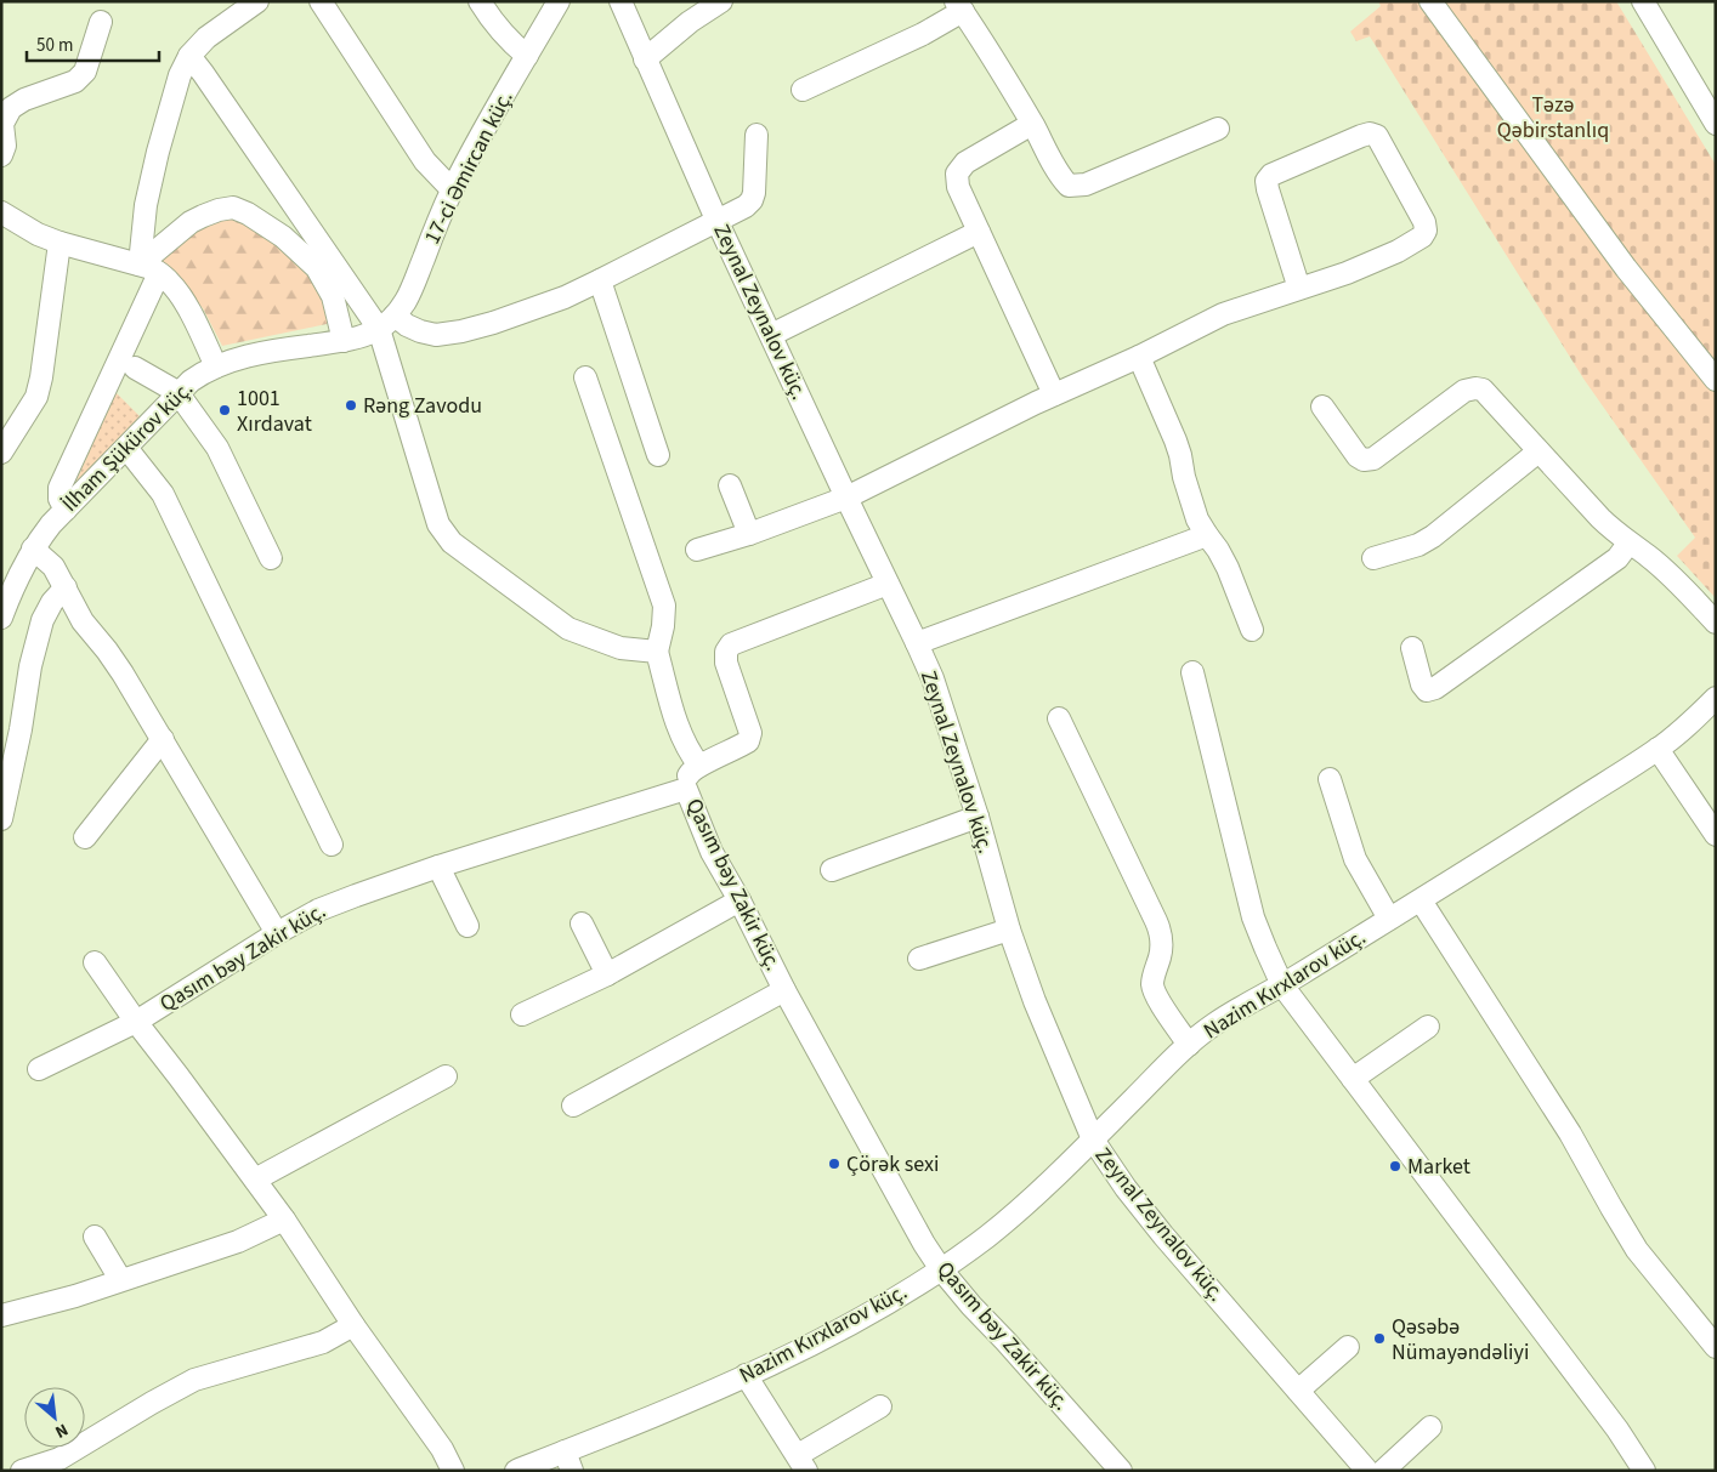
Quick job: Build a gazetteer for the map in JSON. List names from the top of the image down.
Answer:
{
  "streets": {
    "street": [
      "17-ci Əmircan küç.",
      "Zeynal Zeynalov küç.",
      "İlham Şükürov küç.",
      "Qasım bəy Zakir küç.",
      "Nazim Kırxlarov küç."
    ]
  },
  "crossings": [
    ["17-ci Əmircan küç.", "İlham Şükürov küç."],
    ["Zeynal Zeynalov küç.", "Nazim Kırxlarov küç."],
    ["Qasım bəy Zakir küç.", "Nazim Kırxlarov küç."]
  ],
  "parks": ["Təzə Qəbirstanlıq"],
  "places": [
    "Rəng Zavodu",
    "1001 Xırdavat",
    "Çörək sexi",
    "Market",
    "Qəsəbə Nümayəndəliyi"
  ],
  "scale_bar": "50 m",
  "north": "bottom right"
}
